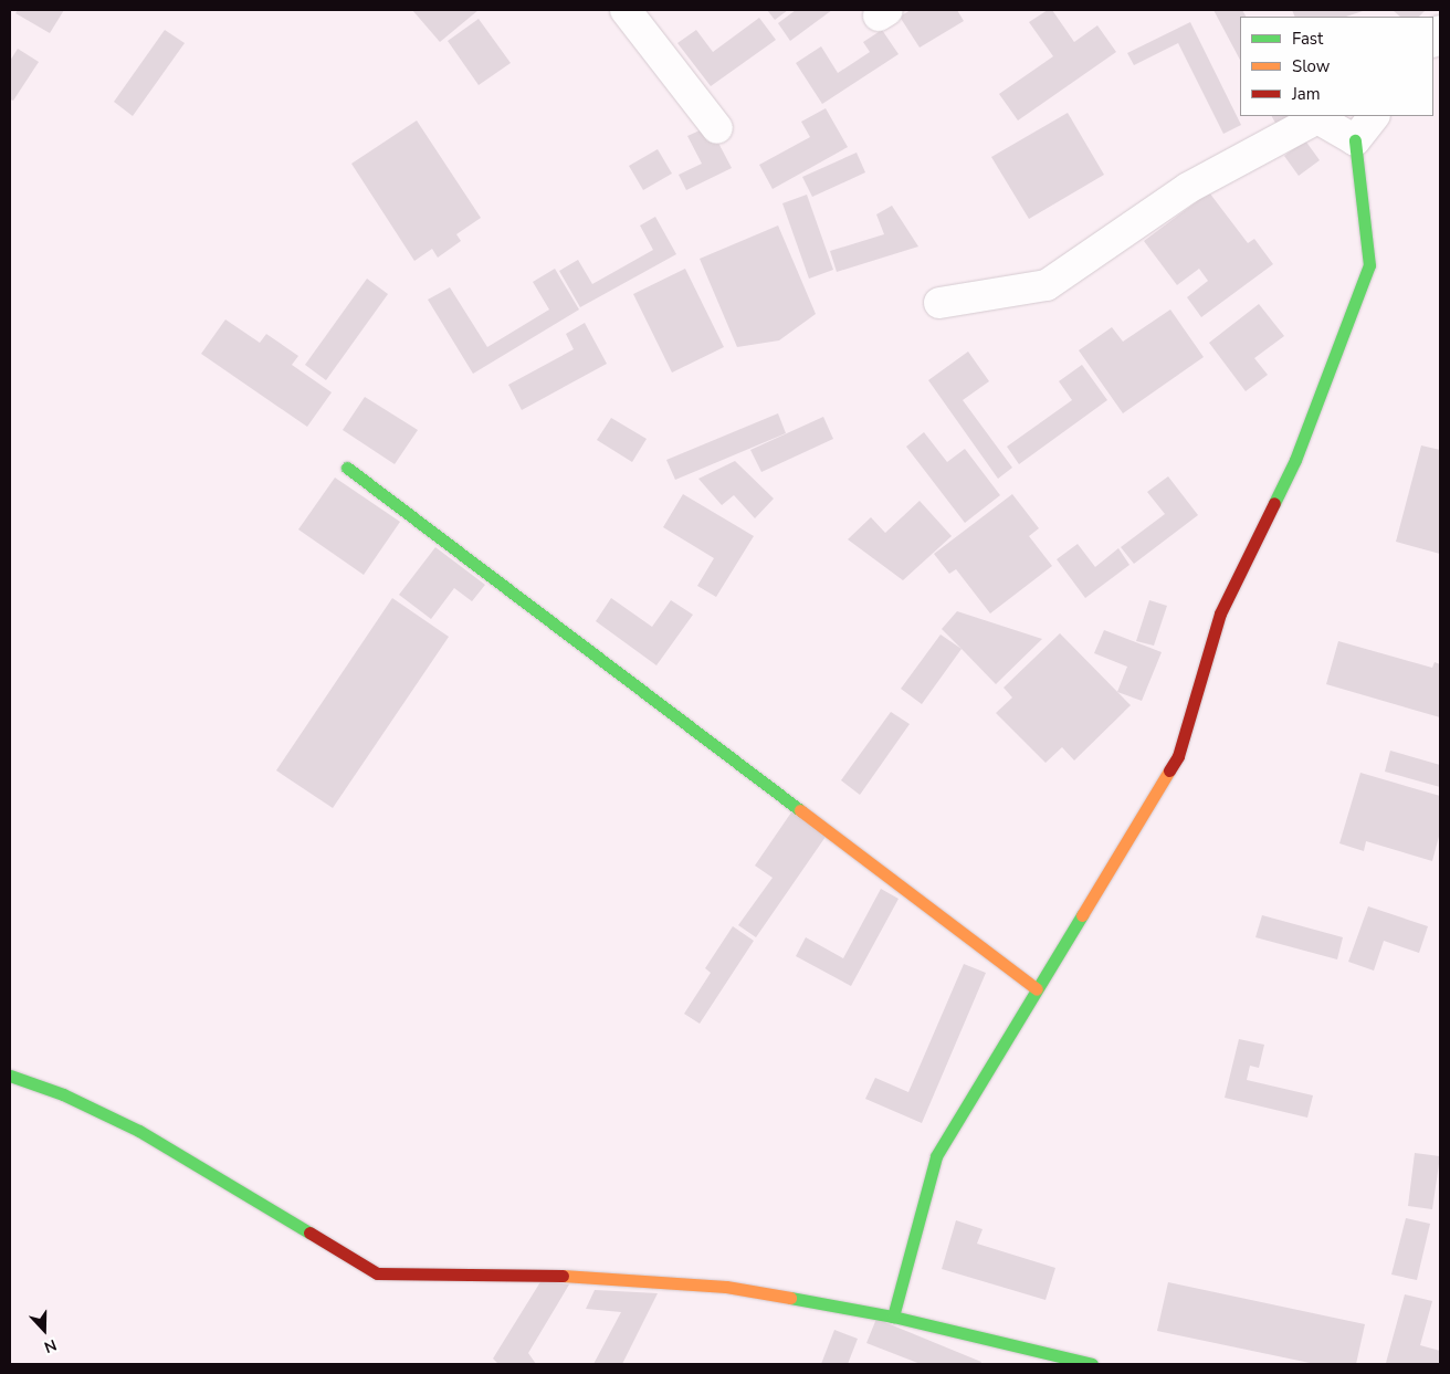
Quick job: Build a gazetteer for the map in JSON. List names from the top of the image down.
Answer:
{
  "legend": ["Fast", "Slow", "Jam"],
  "north": "bottom"
}
